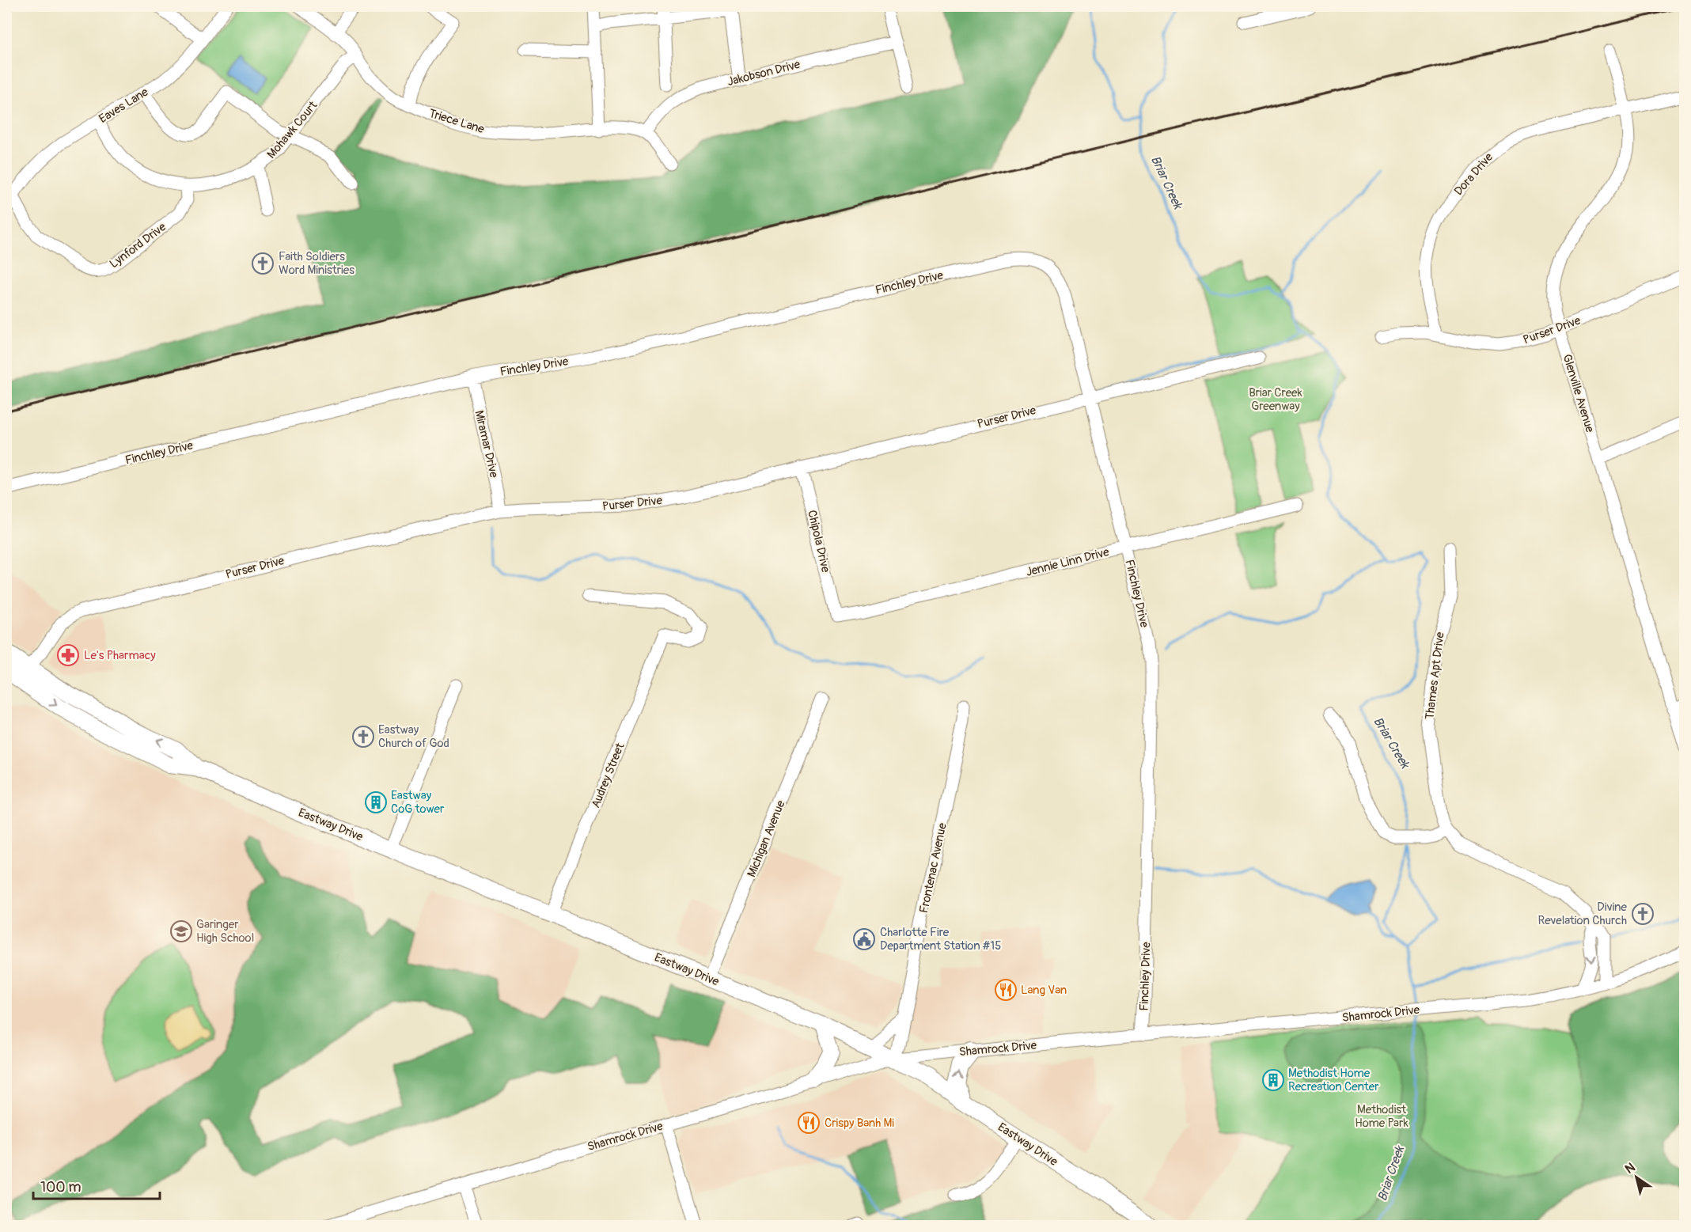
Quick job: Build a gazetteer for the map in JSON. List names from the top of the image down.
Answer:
{
  "streets": {
    "main road": ["Eastway Drive"],
    "street": [
      "Jakobson Drive",
      "Eaves Lane",
      "Triece Lane",
      "Mohawk Court",
      "Dora Drive",
      "Lynford Drive",
      "Finchley Drive",
      "Purser Drive",
      "Glenville Avenue",
      "Miramar Drive",
      "Chipola Drive",
      "Jennie Linn Drive",
      "Thames Apt Drive",
      "Audrey Street",
      "Michigan Avenue",
      "Frontenac Avenue",
      "Shamrock Drive"
    ]
  },
  "crossings": [
    ["Jakobson Drive", "Triece Lane"],
    ["Eaves Lane", "Mohawk Court"],
    ["Eaves Lane", "Lynford Drive"],
    ["Triece Lane", "Mohawk Court"],
    ["Mohawk Court", "Lynford Drive"],
    ["Dora Drive", "Purser Drive"],
    ["Dora Drive", "Glenville Avenue"],
    ["Finchley Drive", "Purser Drive"],
    ["Finchley Drive", "Miramar Drive"],
    ["Finchley Drive", "Jennie Linn Drive"],
    ["Finchley Drive", "Shamrock Drive"],
    ["Purser Drive", "Glenville Avenue"],
    ["Purser Drive", "Miramar Drive"],
    ["Purser Drive", "Chipola Drive"],
    ["Purser Drive", "Eastway Drive"],
    ["Chipola Drive", "Jennie Linn Drive"],
    ["Thames Apt Drive", "Shamrock Drive"],
    ["Audrey Street", "Eastway Drive"],
    ["Eastway Drive", "Michigan Avenue"],
    ["Eastway Drive", "Frontenac Avenue"],
    ["Eastway Drive", "Shamrock Drive"],
    ["Frontenac Avenue", "Shamrock Drive"]
  ],
  "water": ["Briar Creek"],
  "parks": ["Briar Creek Greenway", "Methodist Home Park"],
  "places": {
    "church": ["Faith Soldiers Word Ministries", "Eastway Church of God", "Divine Revelation Church"],
    "pharmacy": ["Le's Pharmacy"],
    "building": ["Eastway CoG tower", "Methodist Home Recreation Center"],
    "school or university": ["Garinger High School"],
    "public building": ["Charlotte Fire Department Station #15"],
    "restaurant": ["Lang Van", "Crispy Banh Mi"]
  },
  "scale_bar": "100 m",
  "north": "top left"
}
